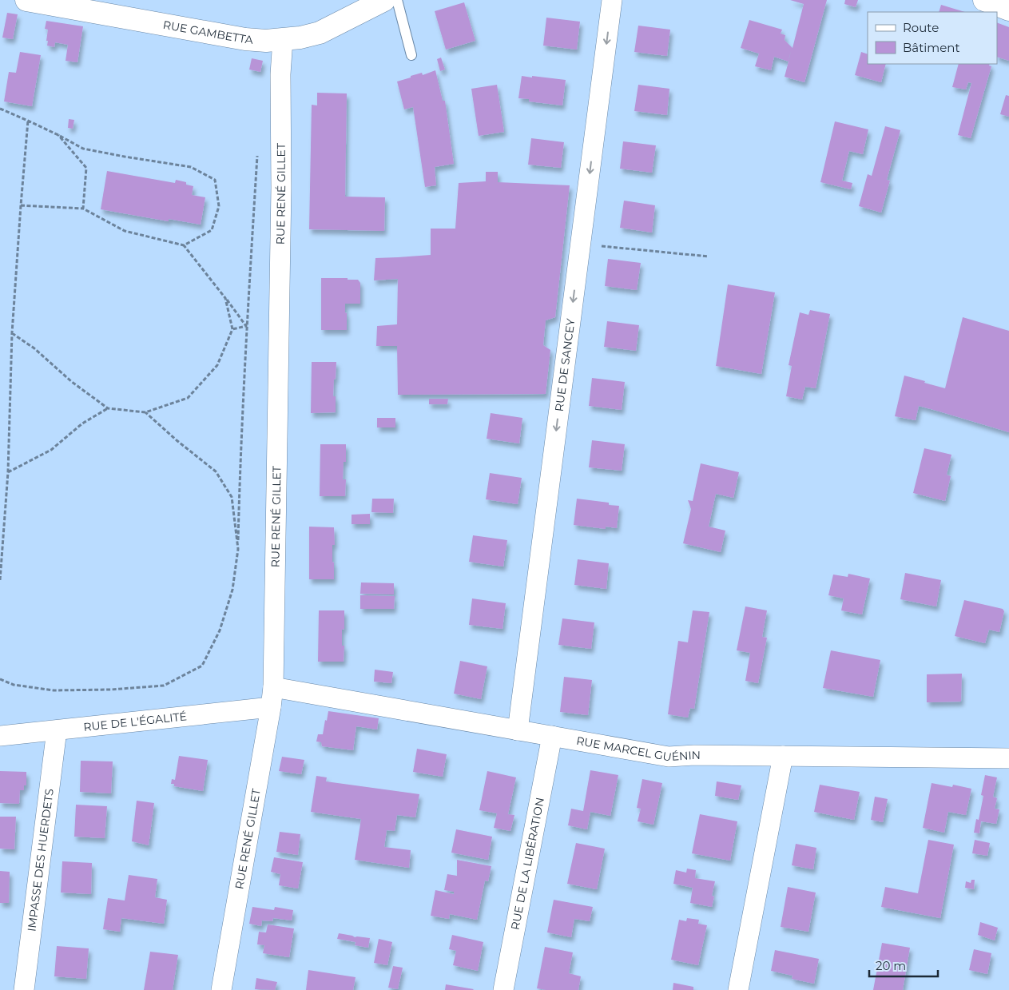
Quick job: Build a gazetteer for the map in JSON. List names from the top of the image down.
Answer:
{
  "streets": {
    "street": [
      "RUE GAMBETTA",
      "RUE RENÉ GILLET",
      "RUE DE SANCEY",
      "RUE DE L'ÉGALITÉ",
      "RUE MARCEL GUÉNIN",
      "IMPASSE DES HUERDETS",
      "RUE DE LA LIBÉRATION"
    ]
  },
  "crossings": [
    ["RUE GAMBETTA", "RUE RENÉ GILLET"],
    ["RUE RENÉ GILLET", "RUE DE L'ÉGALITÉ"],
    ["RUE RENÉ GILLET", "RUE MARCEL GUÉNIN"],
    ["RUE DE SANCEY", "RUE MARCEL GUÉNIN"],
    ["RUE DE L'ÉGALITÉ", "IMPASSE DES HUERDETS"],
    ["RUE MARCEL GUÉNIN", "RUE DE LA LIBÉRATION"]
  ],
  "one_way": ["RUE DE SANCEY"],
  "legend": ["Route", "Bâtiment"],
  "scale_bar": "20 m"
}
